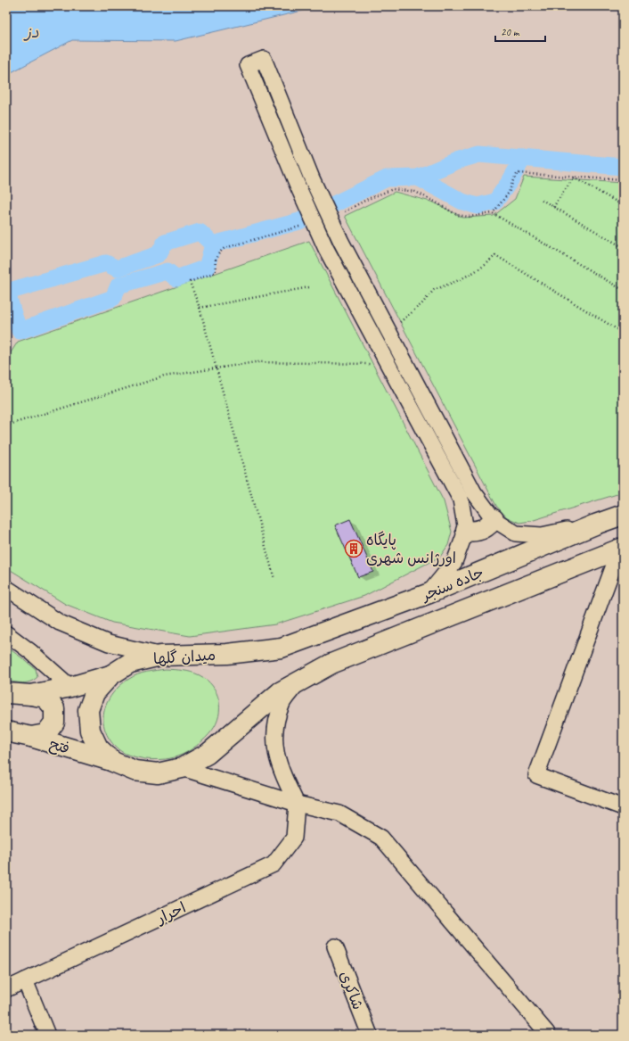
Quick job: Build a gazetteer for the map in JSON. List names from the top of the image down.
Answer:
{
  "streets": {
    "main road": ["جاده سنجر", "میدان گلها", "فتح"],
    "street": ["احرار", "شاکری"]
  },
  "crossings": [
    ["جاده سنجر", "میدان گلها"],
    ["میدان گلها", "فتح"]
  ],
  "water": ["دز"],
  "places": {
    "building": ["پایگاه اورژانس شهری"]
  },
  "scale_bar": "20 m"
}
